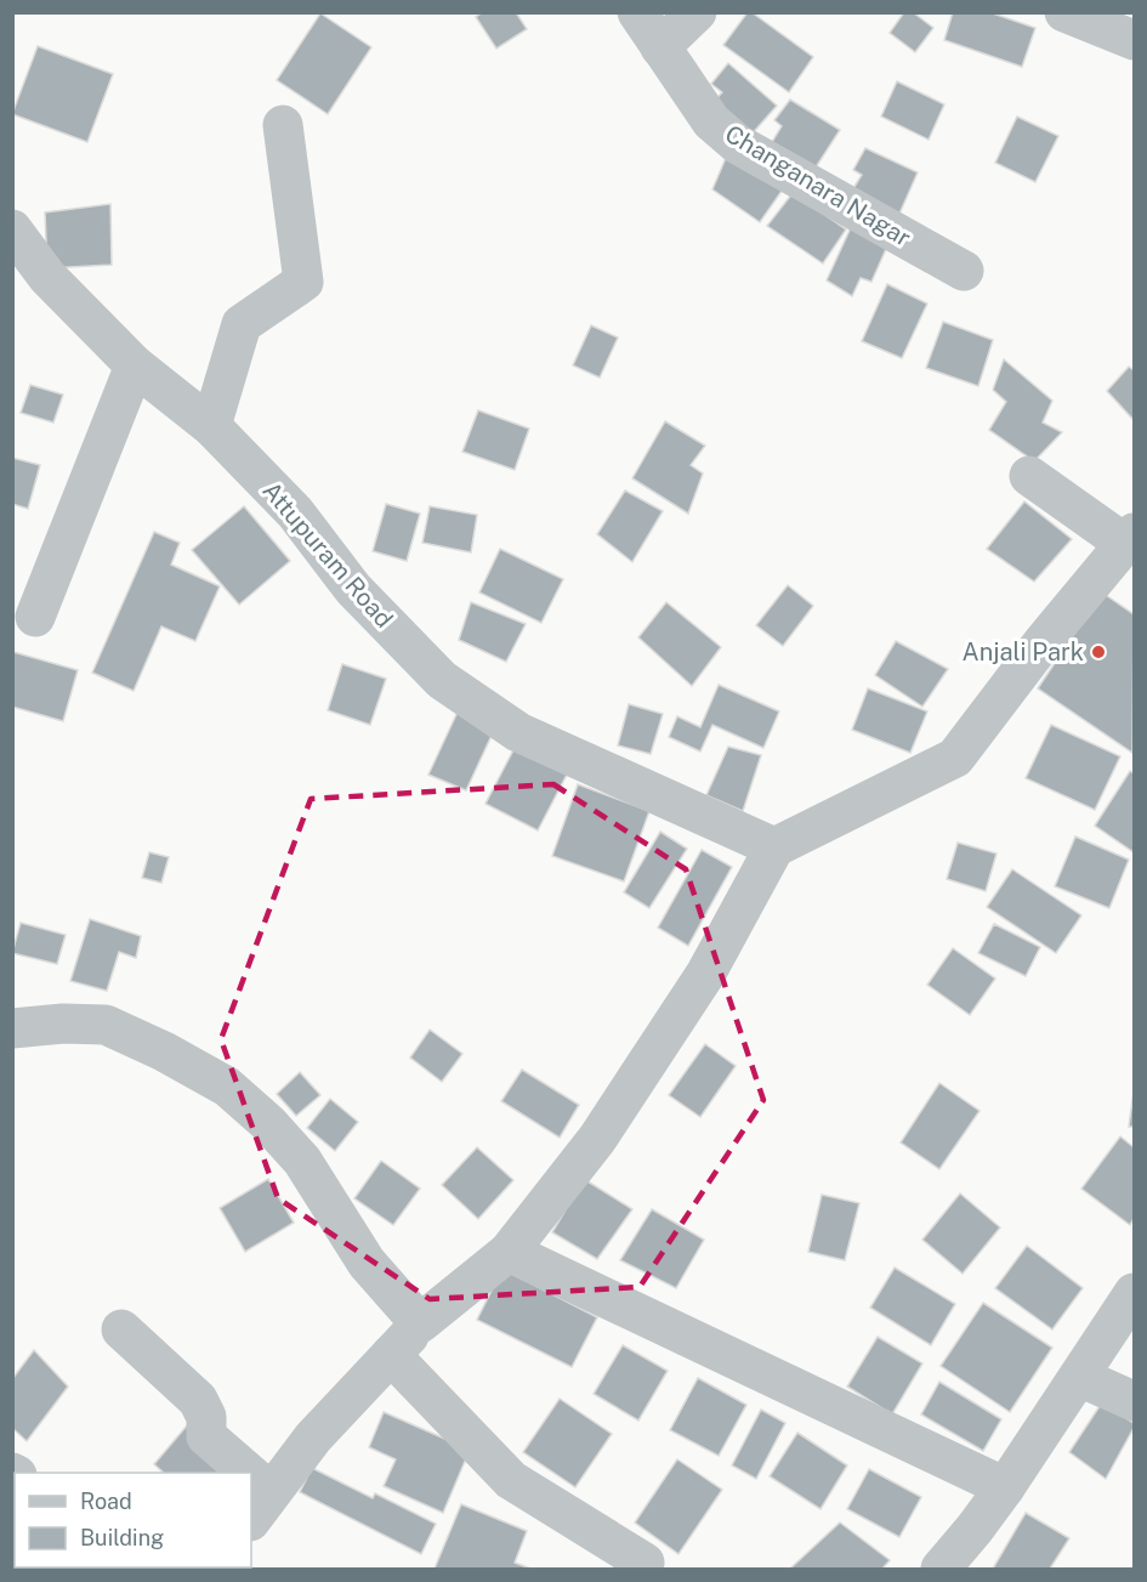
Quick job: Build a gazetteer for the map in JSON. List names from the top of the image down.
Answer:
{
  "streets": {
    "street": ["Changanara Nagar", "Attupuram Road"]
  },
  "places": ["Anjali Park"],
  "legend": ["Road", "Building"]
}
